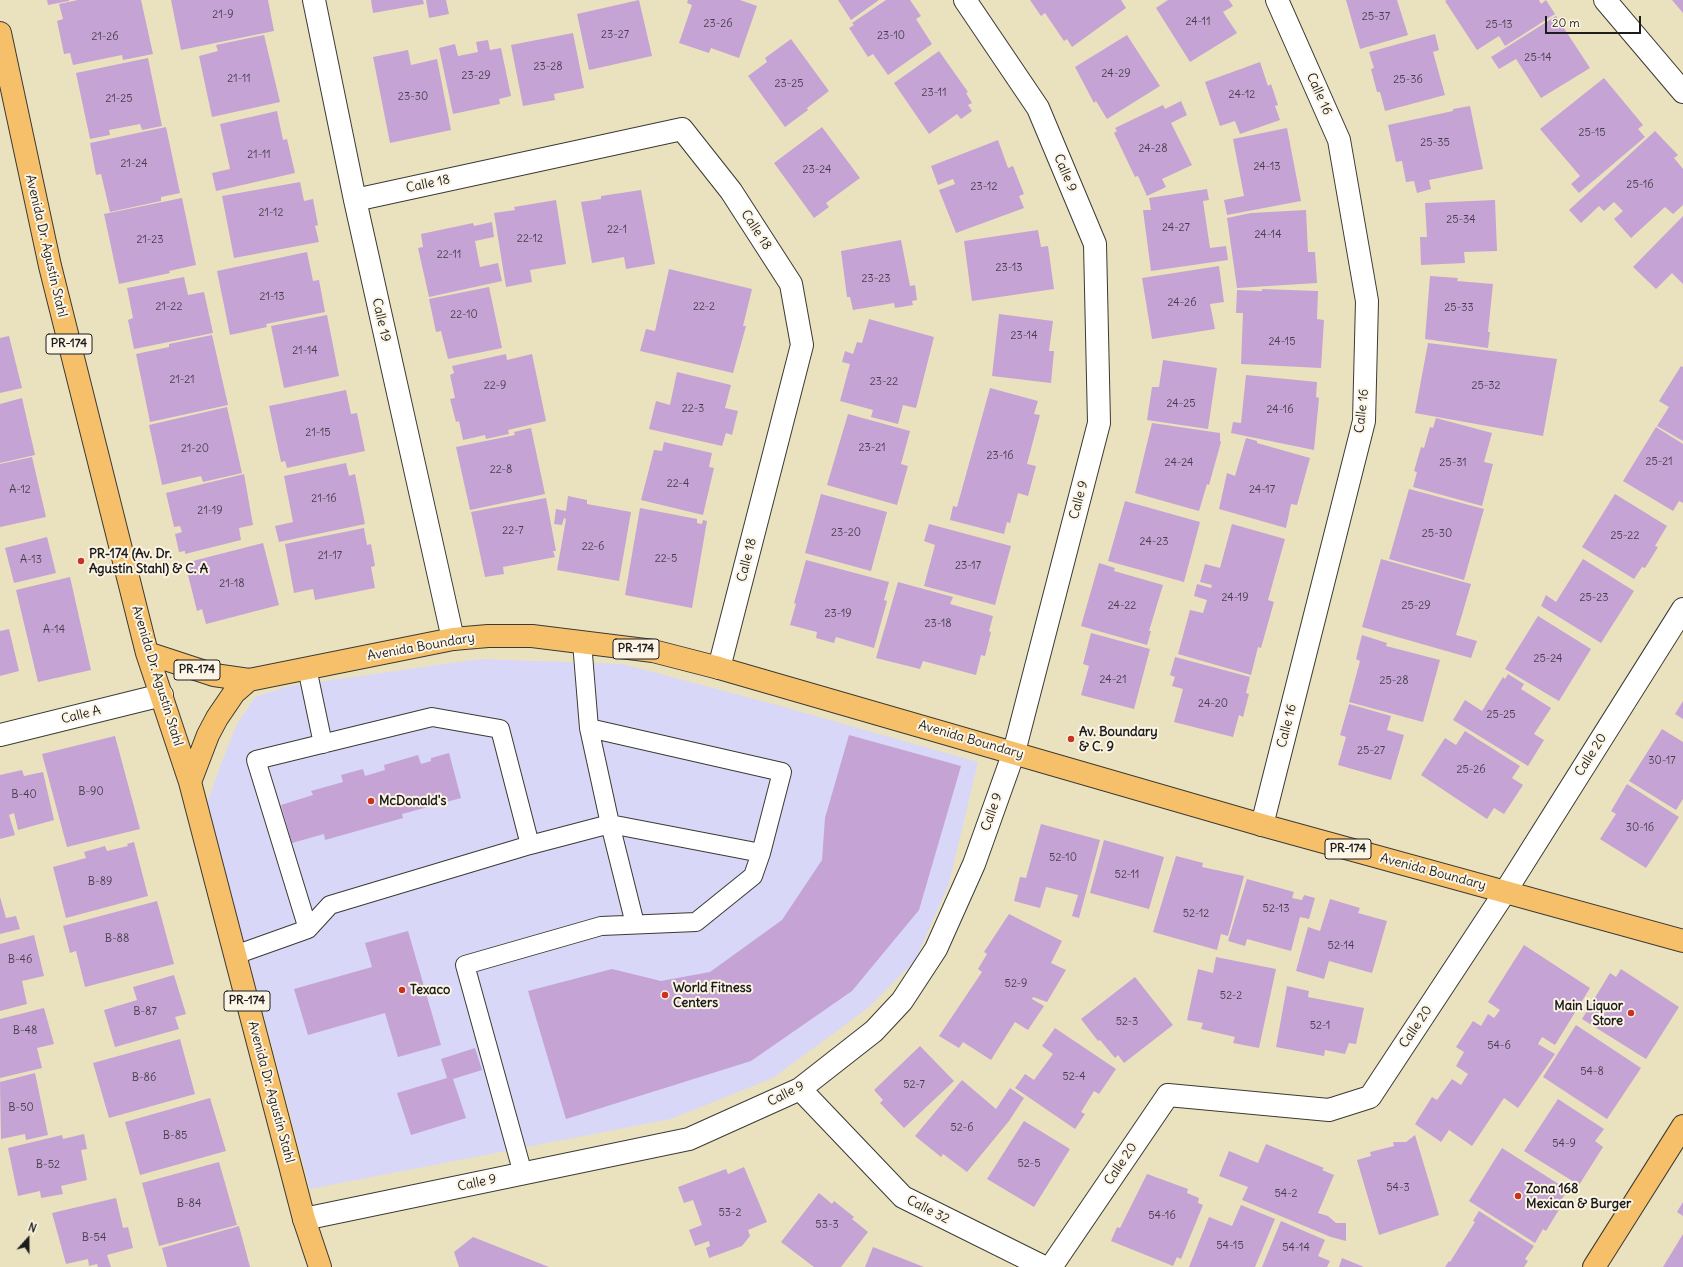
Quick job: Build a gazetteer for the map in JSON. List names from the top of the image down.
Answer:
{
  "streets": {
    "highway": ["Avenida Dr. Agustín Stahl", "PR-174", "Avenida Boundary"],
    "street": [
      "Calle 16",
      "Calle 9",
      "Calle 18",
      "Calle 19",
      "Calle A",
      "Calle 20",
      "Calle 32"
    ]
  },
  "crossings": [
    ["Calle 16", "Avenida Boundary"],
    ["Calle 9", "Avenida Dr. Agustín Stahl"],
    ["Calle 9", "Avenida Boundary"],
    ["Calle 9", "Calle 32"],
    ["Calle 18", "Calle 19"],
    ["Calle 18", "Avenida Boundary"],
    ["Avenida Dr. Agustín Stahl", "Avenida Boundary"],
    ["Avenida Dr. Agustín Stahl", "Calle A"],
    ["Calle 19", "Avenida Boundary"],
    ["Avenida Boundary", "Calle 20"]
  ],
  "places": [
    "PR-174 (Av. Dr. Agustín Stahl) & C. A",
    "Av. Boundary & C. 9",
    "McDonald's",
    "Texaco",
    "World Fitness Centers",
    "Main Liquor Store",
    "Zona 168 Mexican & Burger"
  ],
  "house_numbers": [
    "21-9",
    "25-37",
    "24-11",
    "23-26",
    "25-13",
    "23-27",
    "23-10",
    "21-26",
    "25-14",
    "23-28",
    "24-29",
    "23-29",
    "21-11",
    "25-36",
    "23-25",
    "23-11",
    "24-12",
    "23-30",
    "21-25",
    "25-15",
    "25-35",
    "24-28",
    "21-11",
    "21-24",
    "24-13",
    "23-24",
    "25-16",
    "23-12",
    "21-12",
    "25-34",
    "24-27",
    "22-1",
    "24-14",
    "22-12",
    "21-23",
    "22-11",
    "23-13",
    "23-23",
    "21-13",
    "24-26",
    "21-22",
    "22-2",
    "25-33",
    "22-10",
    "23-14",
    "24-15",
    "21-14",
    "21-21",
    "23-22",
    "22-9",
    "25-32",
    "24-25",
    "22-3",
    "24-16",
    "21-15",
    "23-21",
    "21-20",
    "23-16",
    "25-21",
    "24-24",
    "25-31",
    "22-8",
    "22-4",
    "A-12",
    "24-17",
    "21-16",
    "21-19",
    "22-7",
    "23-20",
    "25-30",
    "25-22",
    "24-23",
    "22-6",
    "21-17",
    "22-5",
    "A-13",
    "23-17",
    "21-18",
    "24-19",
    "25-23",
    "24-22",
    "25-29",
    "23-19",
    "23-18",
    "A-14",
    "25-24",
    "24-21",
    "25-28",
    "24-20",
    "25-25",
    "25-27",
    "30-17",
    "25-26",
    "B-90",
    "B-40",
    "30-16",
    "52-10",
    "52-11",
    "B-89",
    "52-13",
    "52-12",
    "B-88",
    "52-14",
    "B-46",
    "52-9",
    "52-2",
    "B-87",
    "52-3",
    "52-1",
    "B-48",
    "54-6",
    "54-8",
    "52-4",
    "B-86",
    "52-7",
    "B-50",
    "52-6",
    "B-85",
    "54-9",
    "52-5",
    "B-52",
    "54-3",
    "54-2",
    "B-84",
    "53-2",
    "54-16",
    "53-3",
    "B-54",
    "54-15",
    "54-14"
  ],
  "scale_bar": "20 m",
  "north": "top"
}
